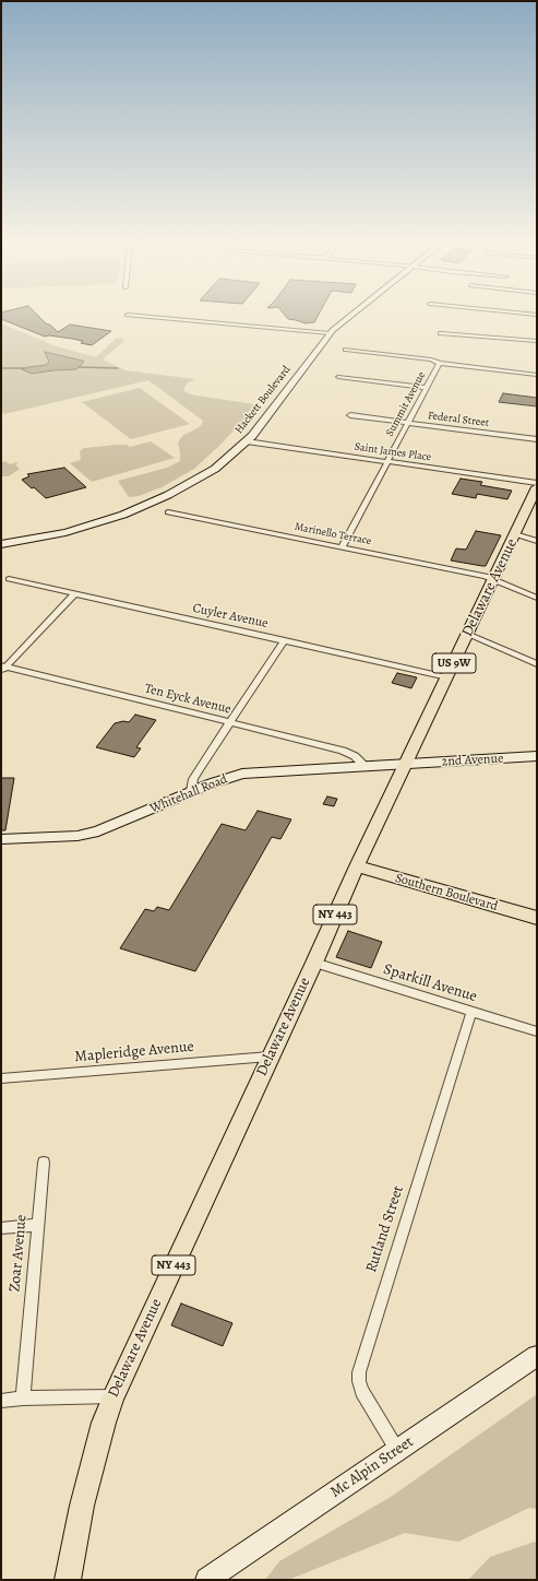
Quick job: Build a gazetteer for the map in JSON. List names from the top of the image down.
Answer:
{
  "streets": {
    "main road": [
      "Delaware Avenue",
      "US 9W",
      "Southern Boulevard",
      "NY 443"
    ],
    "street": [
      "Hackett Boulevard",
      "Summit Avenue",
      "Federal Street",
      "Saint James Place",
      "Marinello Terrace",
      "Cuyler Avenue",
      "Ten Eyck Avenue",
      "2nd Avenue",
      "Whitehall Road",
      "Sparkill Avenue",
      "Mapleridge Avenue",
      "Rutland Street",
      "Zoar Avenue",
      "Mc Alpin Street"
    ]
  },
  "crossings": [
    ["Hackett Boulevard", "Saint James Place"],
    ["Summit Avenue", "Federal Street"],
    ["Summit Avenue", "Saint James Place"],
    ["Summit Avenue", "Marinello Terrace"],
    ["Saint James Place", "Delaware Avenue"],
    ["Marinello Terrace", "Delaware Avenue"],
    ["Delaware Avenue", "Cuyler Avenue"],
    ["Delaware Avenue", "2nd Avenue"],
    ["Delaware Avenue", "Whitehall Road"],
    ["Delaware Avenue", "Southern Boulevard"],
    ["Delaware Avenue", "Sparkill Avenue"],
    ["Delaware Avenue", "Mapleridge Avenue"],
    ["Ten Eyck Avenue", "Whitehall Road"],
    ["2nd Avenue", "Whitehall Road"],
    ["Sparkill Avenue", "Rutland Street"],
    ["Rutland Street", "Mc Alpin Street"]
  ]
}
